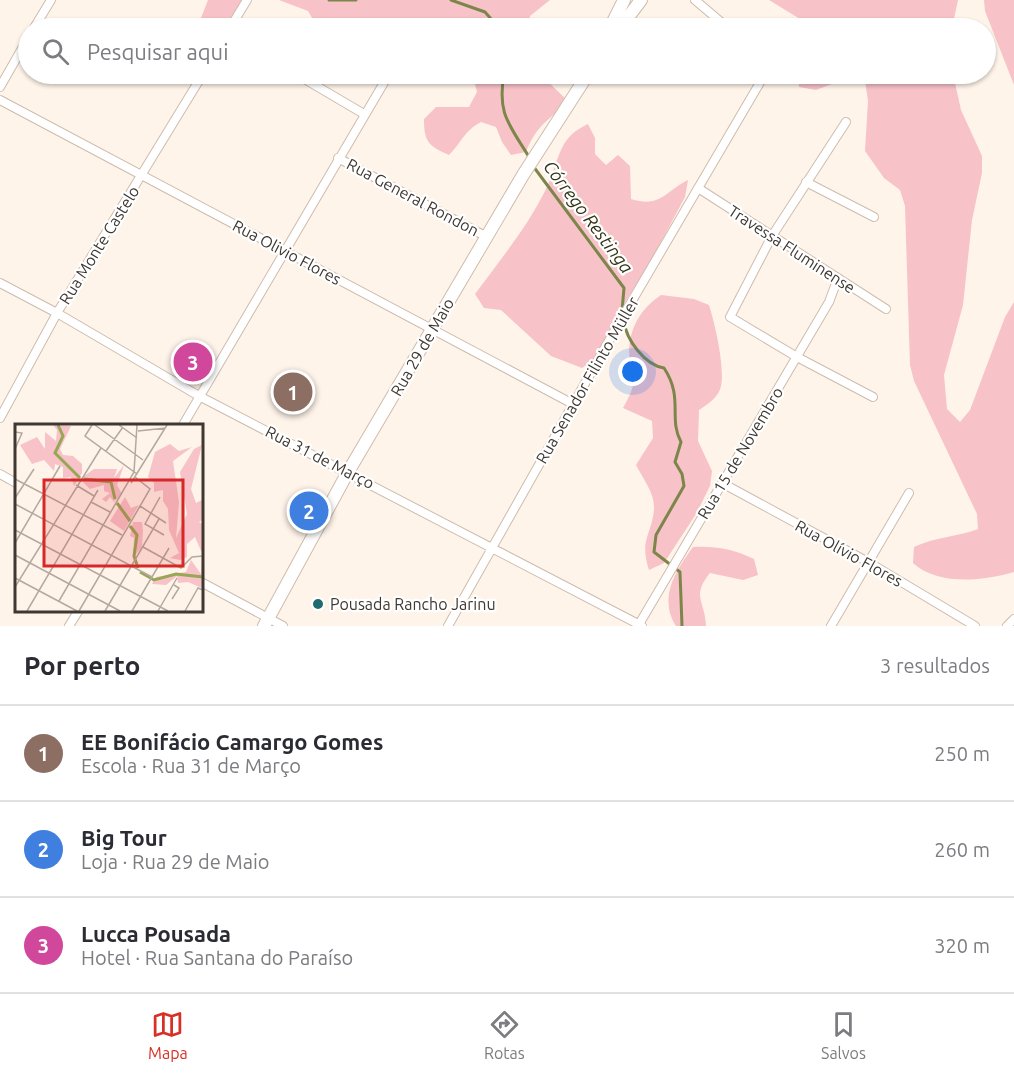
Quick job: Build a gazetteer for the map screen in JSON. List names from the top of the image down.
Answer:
{
  "streets": {
    "main road": ["Rua 29 de Maio"],
    "street": [
      "Rua General Rondon",
      "Rua Monte Castelo",
      "Travessa Fluminense",
      "Rua Olivio Flores",
      "Rua Senador Filinto Müller",
      "Rua 15 de Novembro",
      "Rua 31 de Março",
      "Rua Olívio Flores"
    ]
  },
  "crossings": [
    ["Rua General Rondon", "Rua 29 de Maio"],
    ["Rua Monte Castelo", "Rua Olivio Flores"],
    ["Rua Monte Castelo", "Rua 31 de Março"],
    ["Travessa Fluminense", "Rua Senador Filinto Müller"],
    ["Travessa Fluminense", "Rua 15 de Novembro"],
    ["Rua Olivio Flores", "Rua 29 de Maio"],
    ["Rua Olivio Flores", "Rua Senador Filinto Müller"],
    ["Rua 29 de Maio", "Rua 31 de Março"],
    ["Rua Senador Filinto Müller", "Rua 31 de Março"],
    ["Rua 15 de Novembro", "Rua 31 de Março"],
    ["Rua 15 de Novembro", "Rua Olívio Flores"]
  ],
  "water": ["Córrego Restinga"],
  "places": ["Pousada Rancho Jarinu"],
  "page": {
    "search": "Pesquisar aqui",
    "pins": ["3", "1", "2"],
    "heading": ["Por perto", "3 resultados"],
    "list": [
      {
        "mark": "1",
        "name": "EE Bonifácio Camargo Gomes",
        "note": "Escola · Rua 31 de Março",
        "value": "250 m"
      },
      {
        "mark": "2",
        "name": "Big Tour",
        "note": "Loja · Rua 29 de Maio",
        "value": "260 m"
      },
      {
        "mark": "3",
        "name": "Lucca Pousada",
        "note": "Hotel · Rua Santana do Paraíso",
        "value": "320 m"
      }
    ],
    "nav": ["Mapa", "Rotas", "Salvos"]
  }
}
